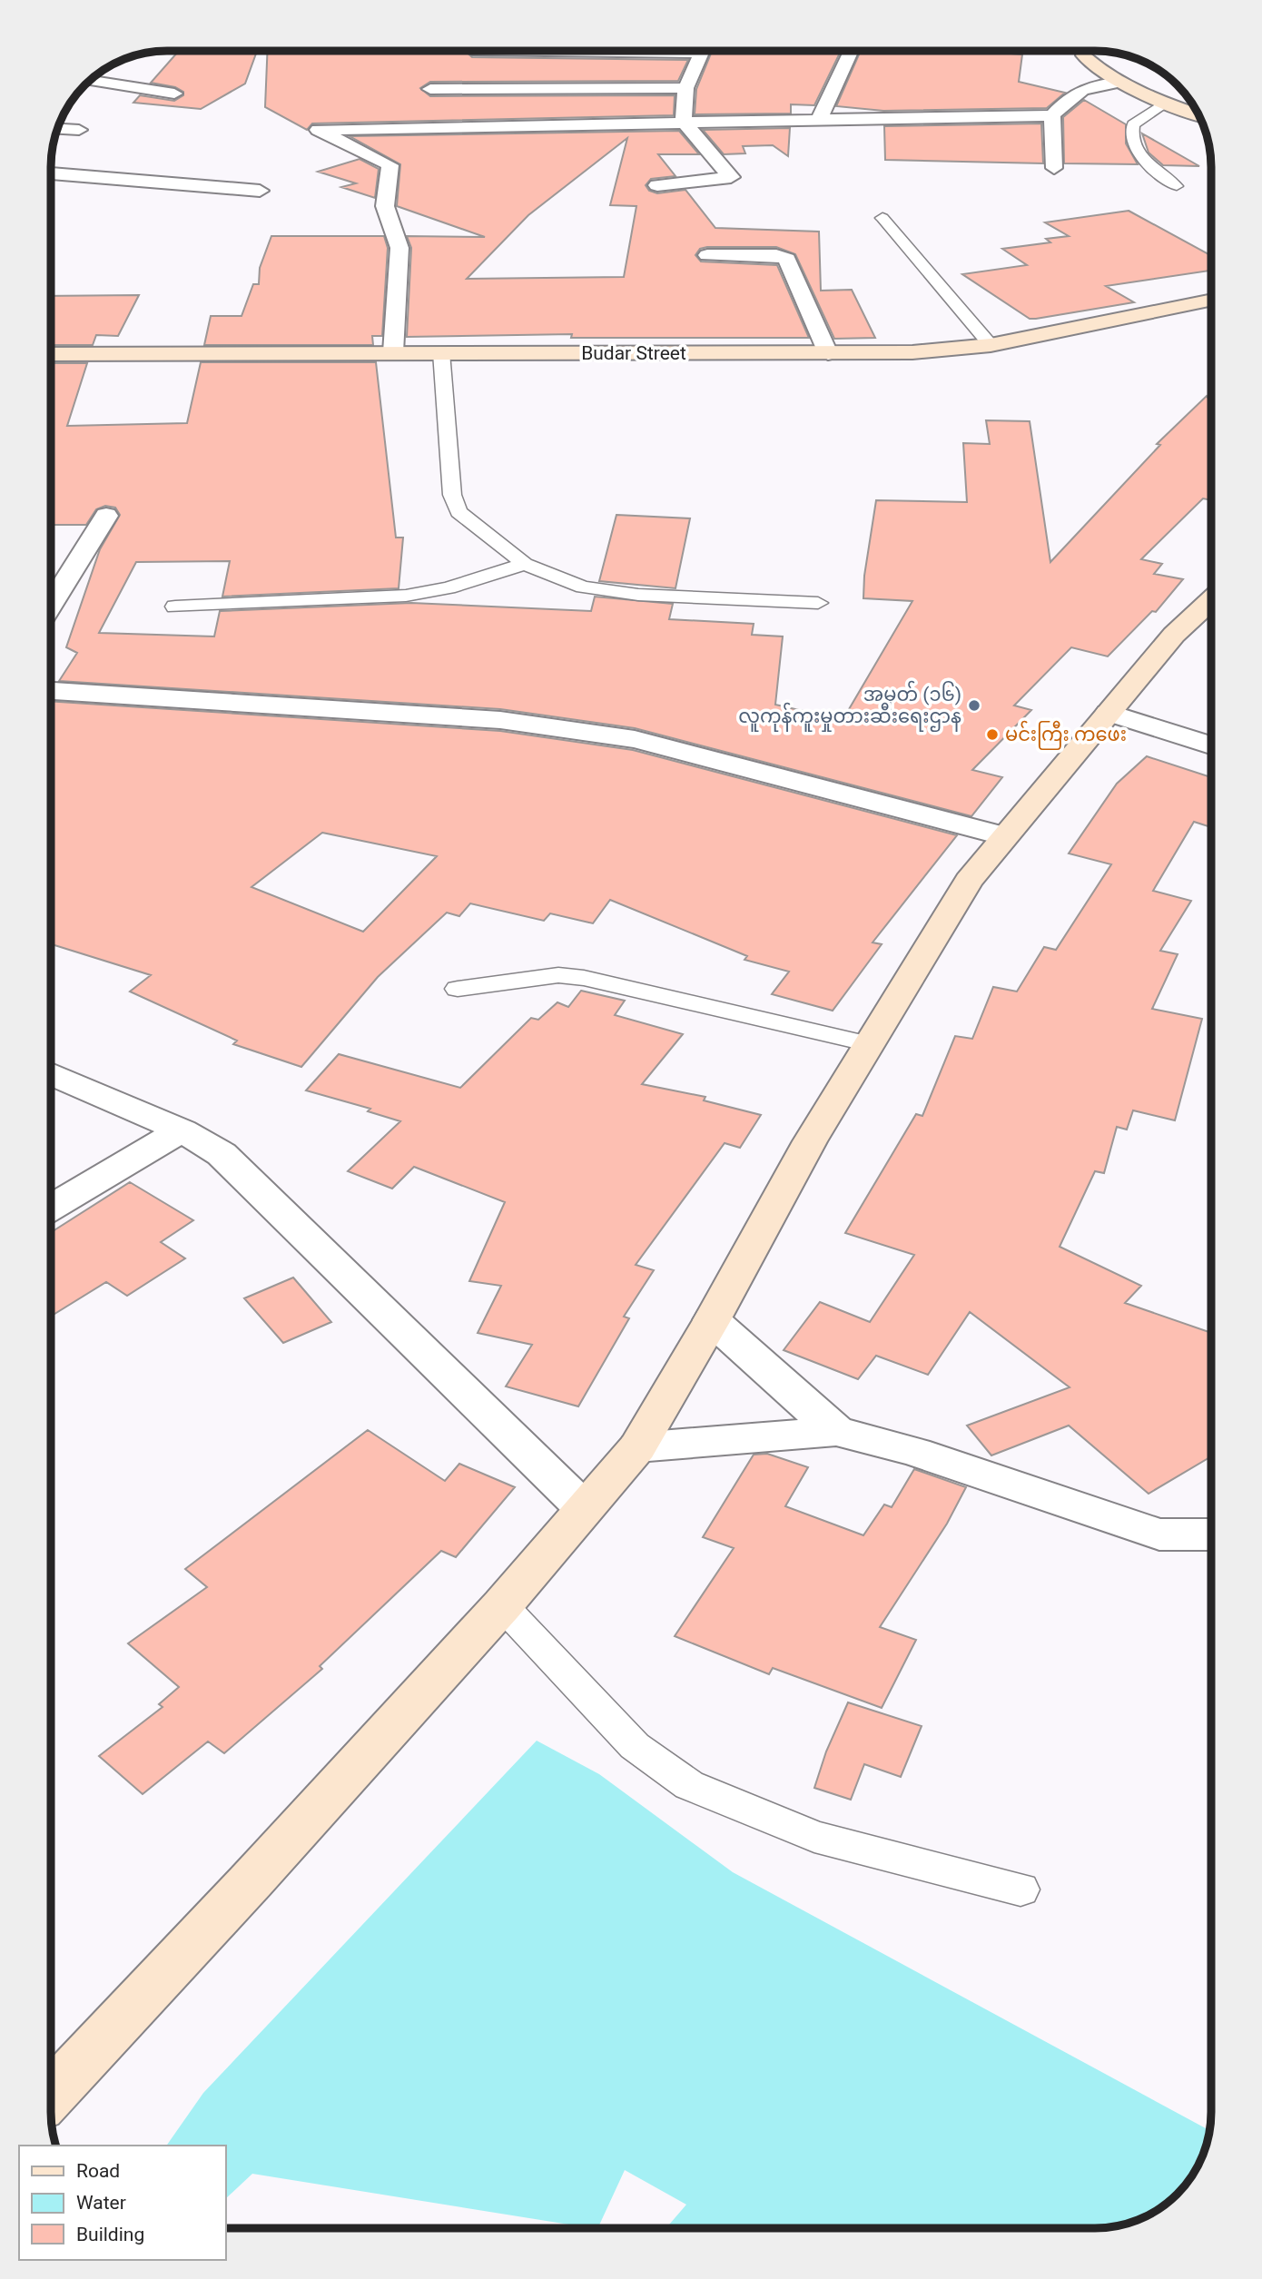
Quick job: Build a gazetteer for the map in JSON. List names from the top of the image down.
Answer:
{
  "streets": {
    "main road": ["Budar Street"]
  },
  "places": ["အမှတ် (၁၆) လူကုန်ကူးမှုတားဆီးရေးဌာန", "မင်းကြီး ကဖေး"],
  "legend": ["Road", "Water", "Building"]
}
